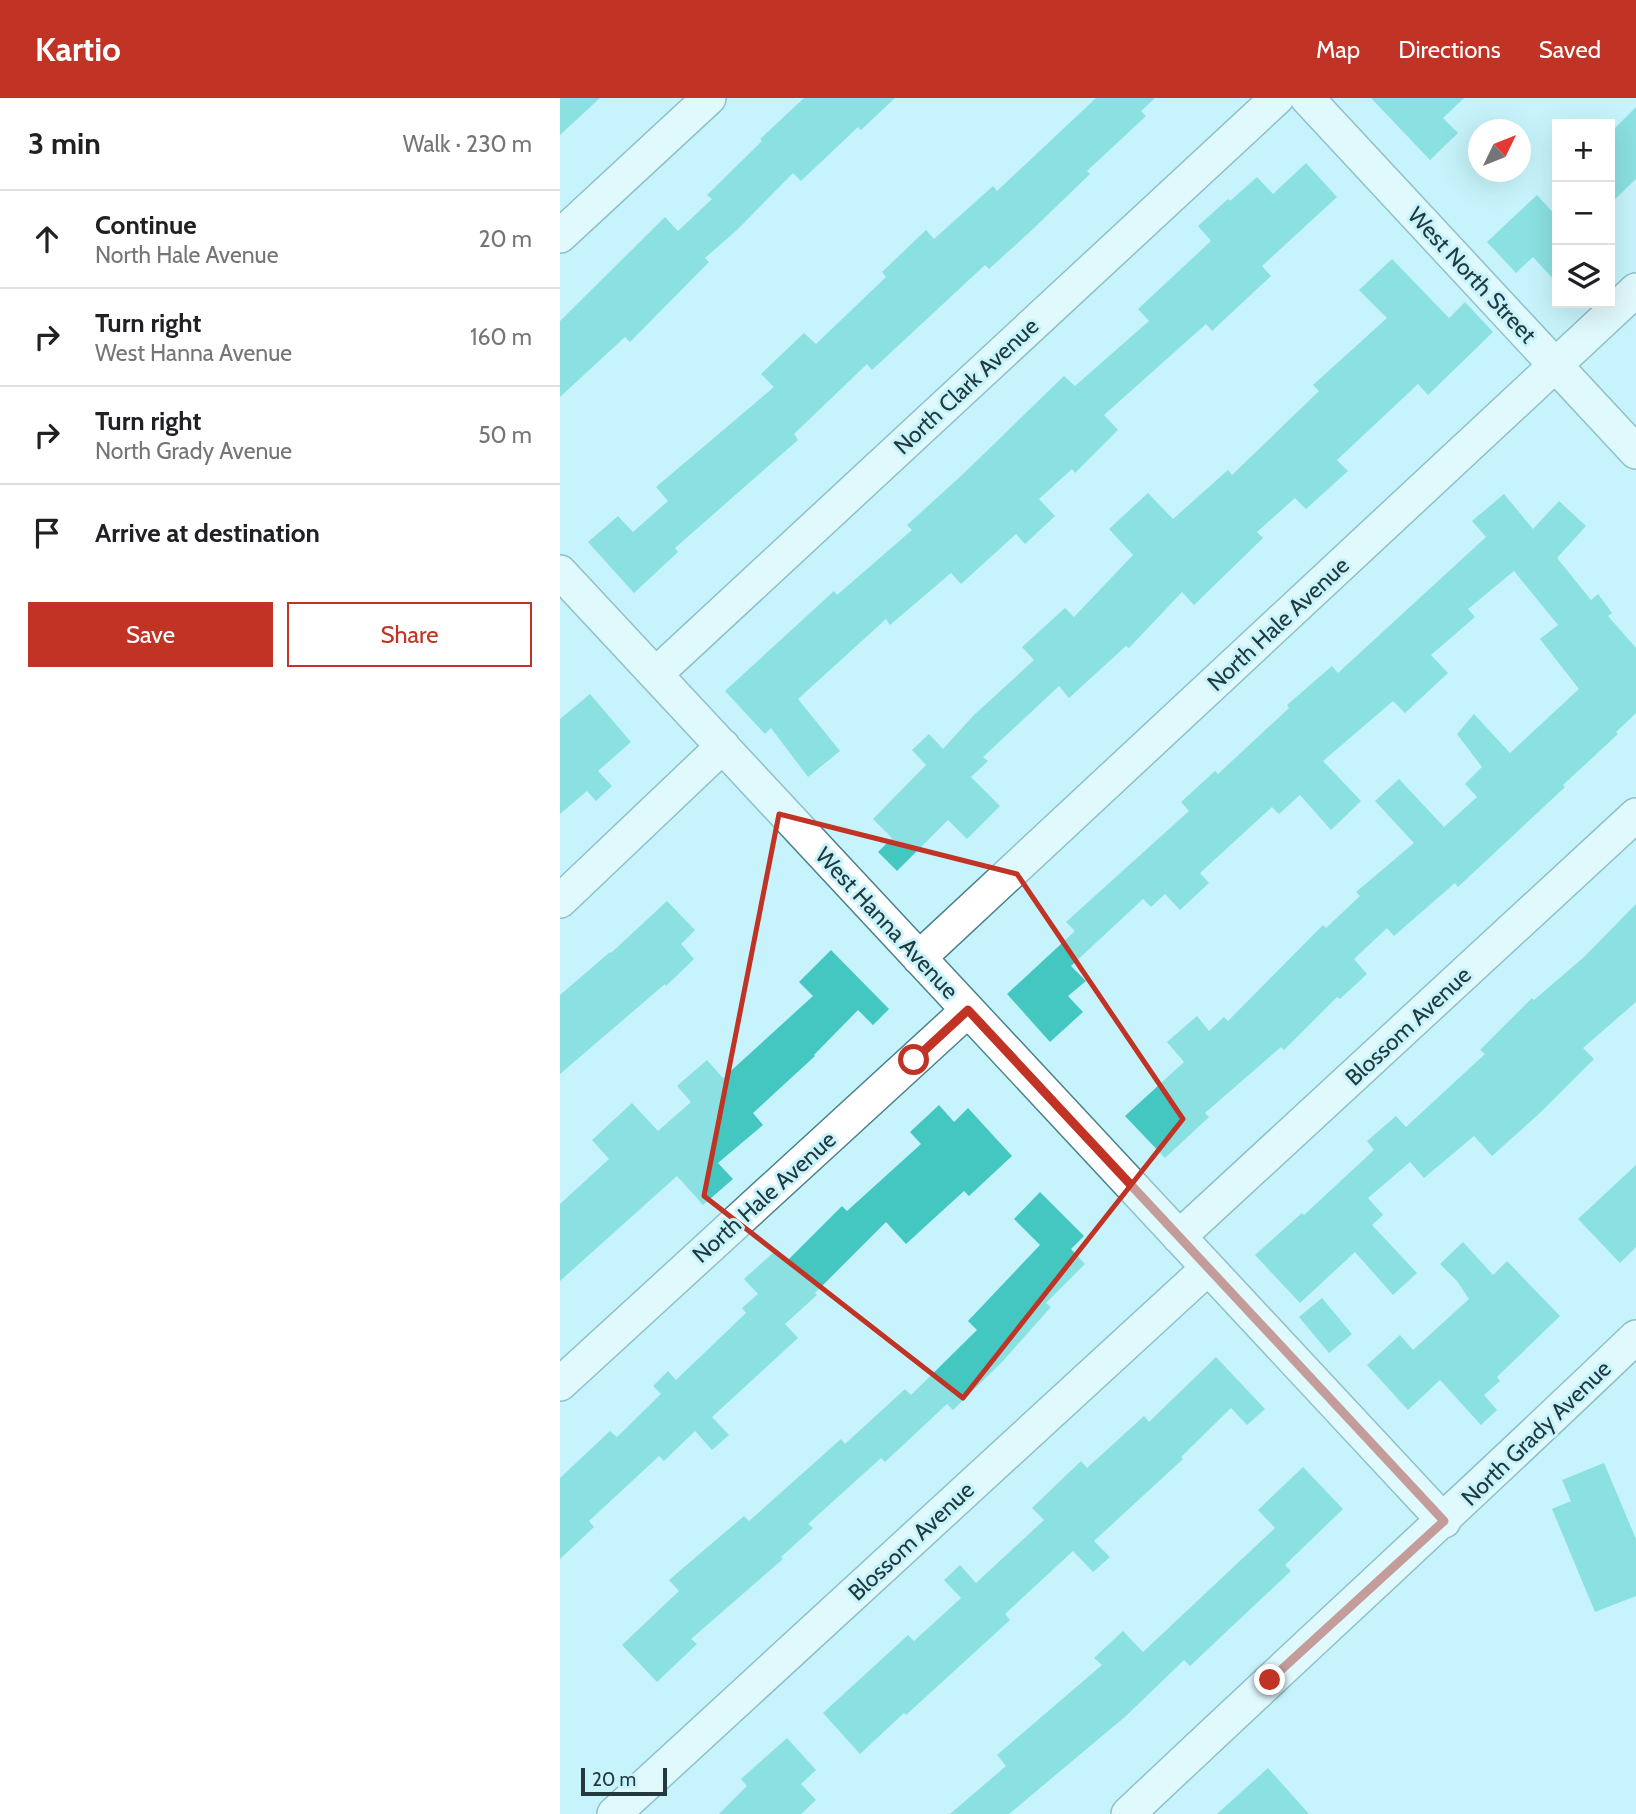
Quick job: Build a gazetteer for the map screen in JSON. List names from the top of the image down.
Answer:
{
  "streets": {
    "street": [
      "West North Street",
      "North Clark Avenue",
      "North Hale Avenue",
      "West Hanna Avenue",
      "Blossom Avenue",
      "North Grady Avenue"
    ]
  },
  "crossings": [
    ["West North Street", "North Hale Avenue"],
    ["North Clark Avenue", "West Hanna Avenue"],
    ["North Hale Avenue", "West Hanna Avenue"],
    ["West Hanna Avenue", "Blossom Avenue"],
    ["West Hanna Avenue", "North Grady Avenue"]
  ],
  "scale_bar": "20 m",
  "north": "top right",
  "page": {
    "header": "Kartio",
    "nav": ["Map", "Directions", "Saved"],
    "heading": ["3 min", "Walk · 230 m"],
    "map_buttons": ["+", "−"],
    "list": [
      ["Continue", "North Hale Avenue", "20 m"],
      ["Turn right", "West Hanna Avenue", "160 m"],
      ["Turn right", "North Grady Avenue", "50 m"],
      "Arrive at destination"
    ],
    "buttons": ["Save", "Share"],
    "scale": "20 m"
  }
}
